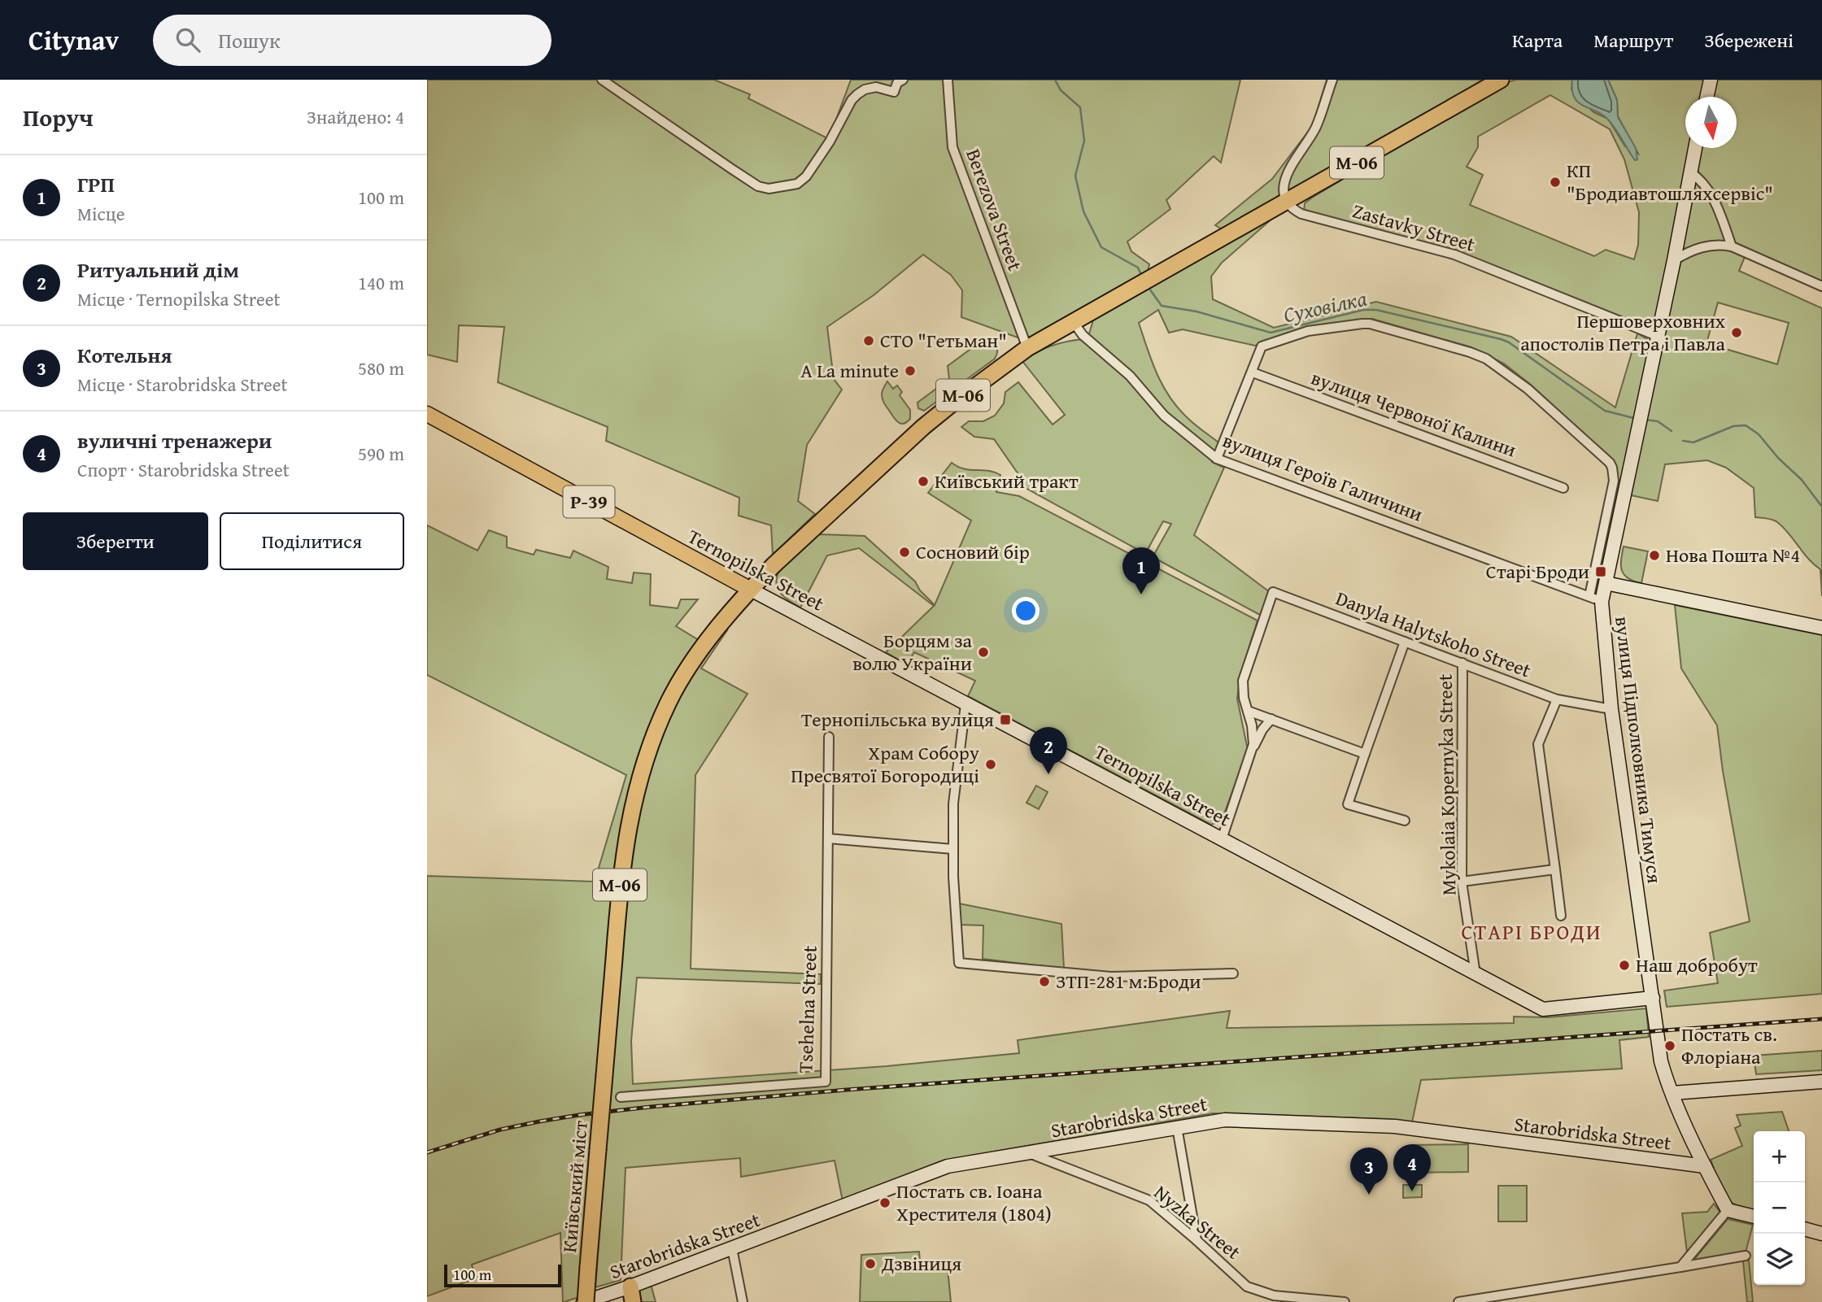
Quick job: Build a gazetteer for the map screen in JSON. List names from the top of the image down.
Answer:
{
  "streets": {
    "highway": ["М-06", "Київський міст"],
    "main road": [
      "Р-39",
      "Ternopilska Street",
      "вулиця Підполковника Тимуся",
      "Starobridska Street"
    ],
    "street": [
      "Berezova Street",
      "Zastavky Street",
      "вулиця Червоної Калини",
      "вулиця Героїв Галичини",
      "Danyla Halytskoho Street",
      "Mykolaia Kopernyka Street",
      "Tsehelna Street",
      "Nyzka Street"
    ]
  },
  "crossings": [
    ["М-06", "Berezova Street"],
    ["М-06", "Zastavky Street"],
    ["М-06", "вулиця Героїв Галичини"],
    ["М-06", "Ternopilska Street"],
    ["М-06", "Київський міст"],
    ["Zastavky Street", "вулиця Підполковника Тимуся"],
    ["вулиця Героїв Галичини", "вулиця Підполковника Тимуся"],
    ["Ternopilska Street", "вулиця Підполковника Тимуся"],
    ["Ternopilska Street", "Mykolaia Kopernyka Street"],
    ["Ternopilska Street", "Київський міст"],
    ["Danyla Halytskoho Street", "вулиця Підполковника Тимуся"],
    ["Danyla Halytskoho Street", "Mykolaia Kopernyka Street"],
    ["вулиця Підполковника Тимуся", "Starobridska Street"],
    ["Starobridska Street", "Київський міст"],
    ["Starobridska Street", "Nyzka Street"]
  ],
  "districts": ["СТАРІ БРОДИ"],
  "water": ["Суховілка"],
  "places": {
    "other": [
      "КП \"Бродиавтошляхсервіс\"",
      "Першоверховних апостолів Петра і Павла",
      "СТО \"Гетьман\"",
      "A La minute",
      "Київський тракт",
      "Сосновий бір",
      "Нова Пошта №4",
      "Борцям за волю України",
      "Храм Собору Пресвятої Богородиці",
      "Наш добробут",
      "ЗТП-281 м.Броди",
      "Постать св. Флоріана",
      "Постать св. Іоана Хрестителя (1804)",
      "Дзвіниця"
    ],
    "transit": ["Старі Броди", "Тернопільська вулиця"]
  },
  "scale_bar": "100 m",
  "north": "bottom",
  "page": {
    "header": "Citynav",
    "search": "Пошук",
    "nav": ["Карта", "Маршрут", "Збережені"],
    "heading": ["Поруч", "Знайдено: 4"],
    "list": [
      {
        "mark": "1",
        "name": "ГРП",
        "note": "Місце",
        "value": "100 m"
      },
      {
        "mark": "2",
        "name": "Ритуальний дім",
        "note": "Місце · Ternopilska Street",
        "value": "140 m"
      },
      {
        "mark": "3",
        "name": "Котельня",
        "note": "Місце · Starobridska Street",
        "value": "580 m"
      },
      {
        "mark": "4",
        "name": "вуличні тренажери",
        "note": "Спорт · Starobridska Street",
        "value": "590 m"
      }
    ],
    "buttons": ["Зберегти", "Поділитися"],
    "pins": [
      "1",
      "2",
      "4",
      "3"
    ],
    "map_buttons": ["+", "−"],
    "scale": "100 m"
  }
}
